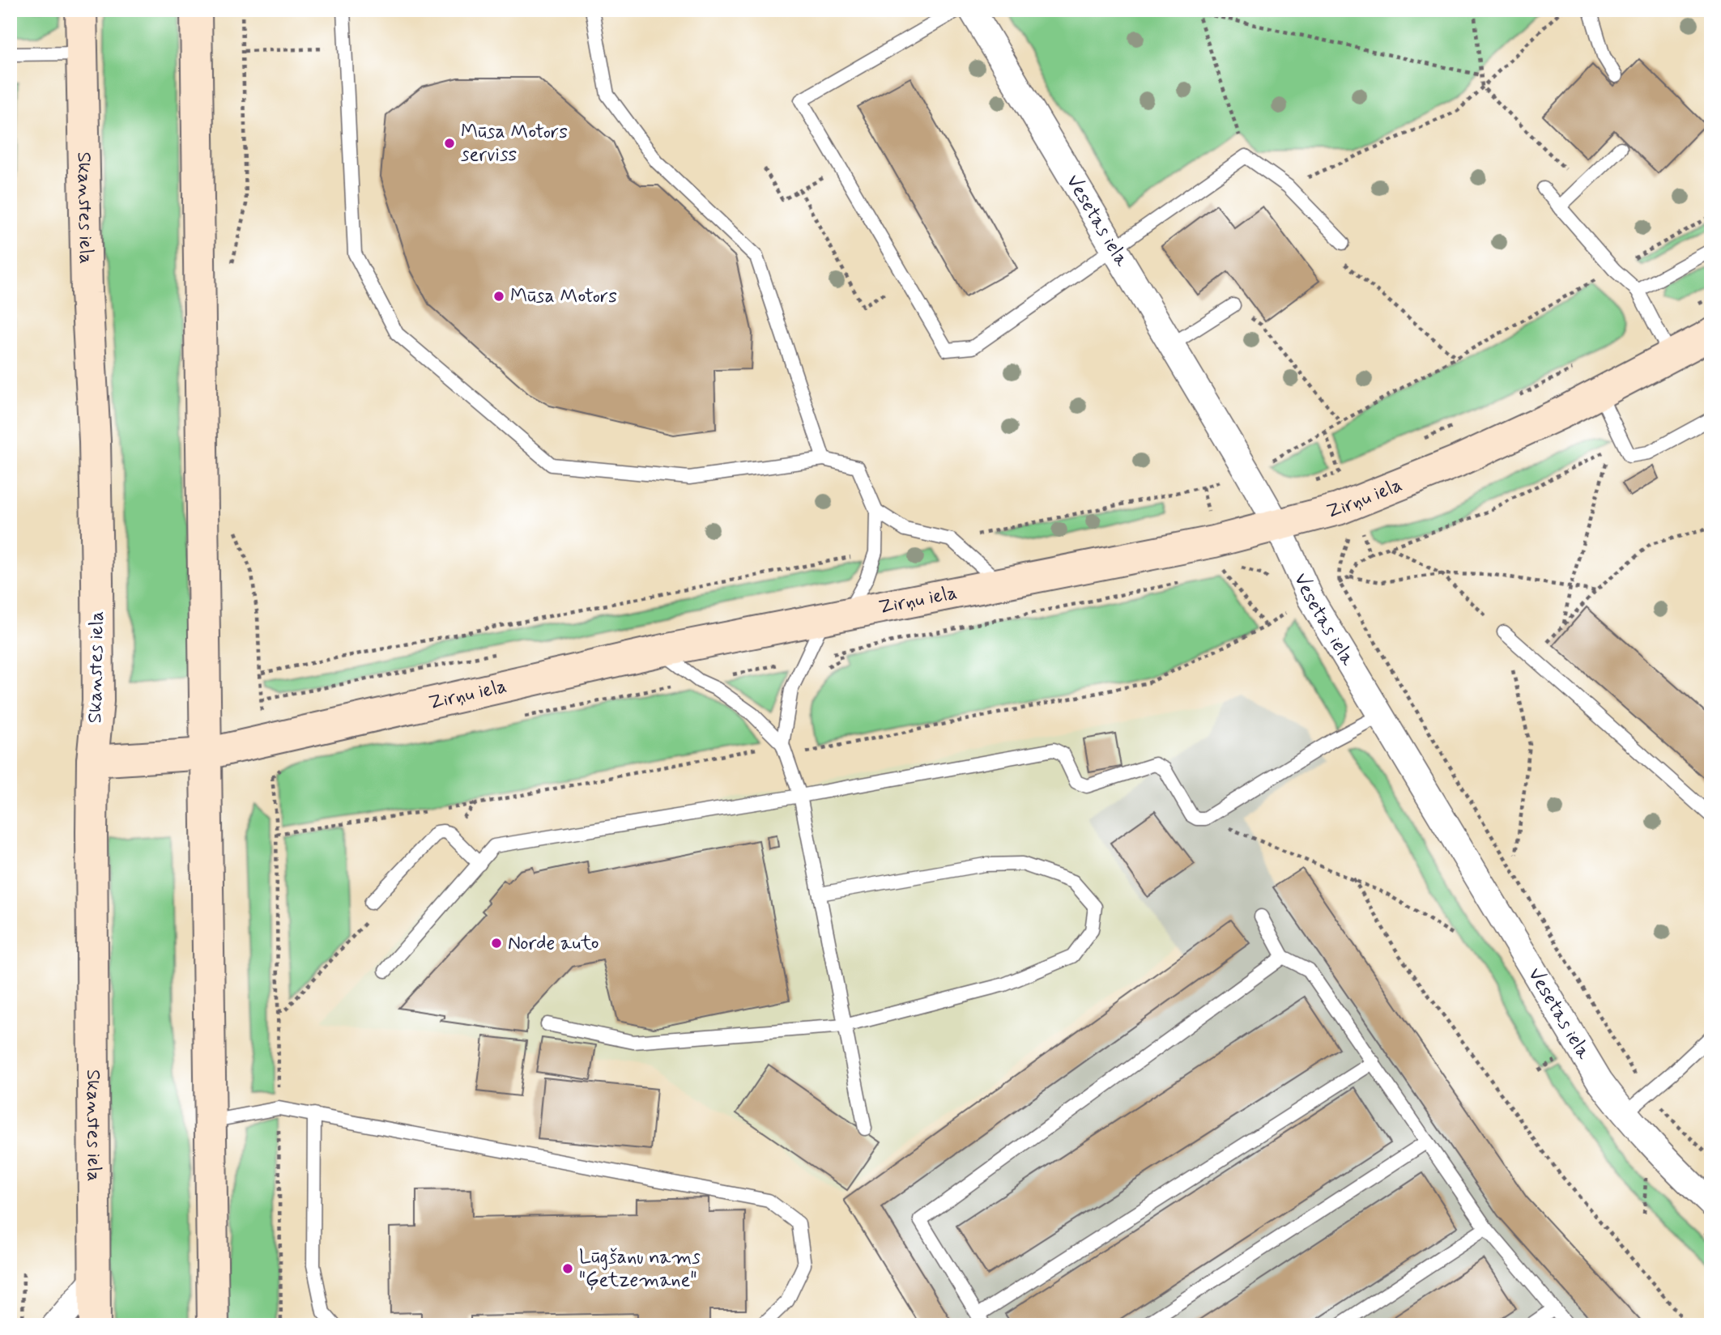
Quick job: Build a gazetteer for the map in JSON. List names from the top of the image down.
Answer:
{
  "streets": {
    "main road": ["Skanstes iela", "Zirņu iela"],
    "street": ["Vesetas iela"]
  },
  "crossings": [
    ["Skanstes iela", "Zirņu iela"],
    ["Vesetas iela", "Zirņu iela"]
  ],
  "places": [
    "Mūsa Motors serviss",
    "Mūsa Motors",
    "Norde auto",
    "Lūgšanu nams \"Ģetzemane\""
  ]
}
